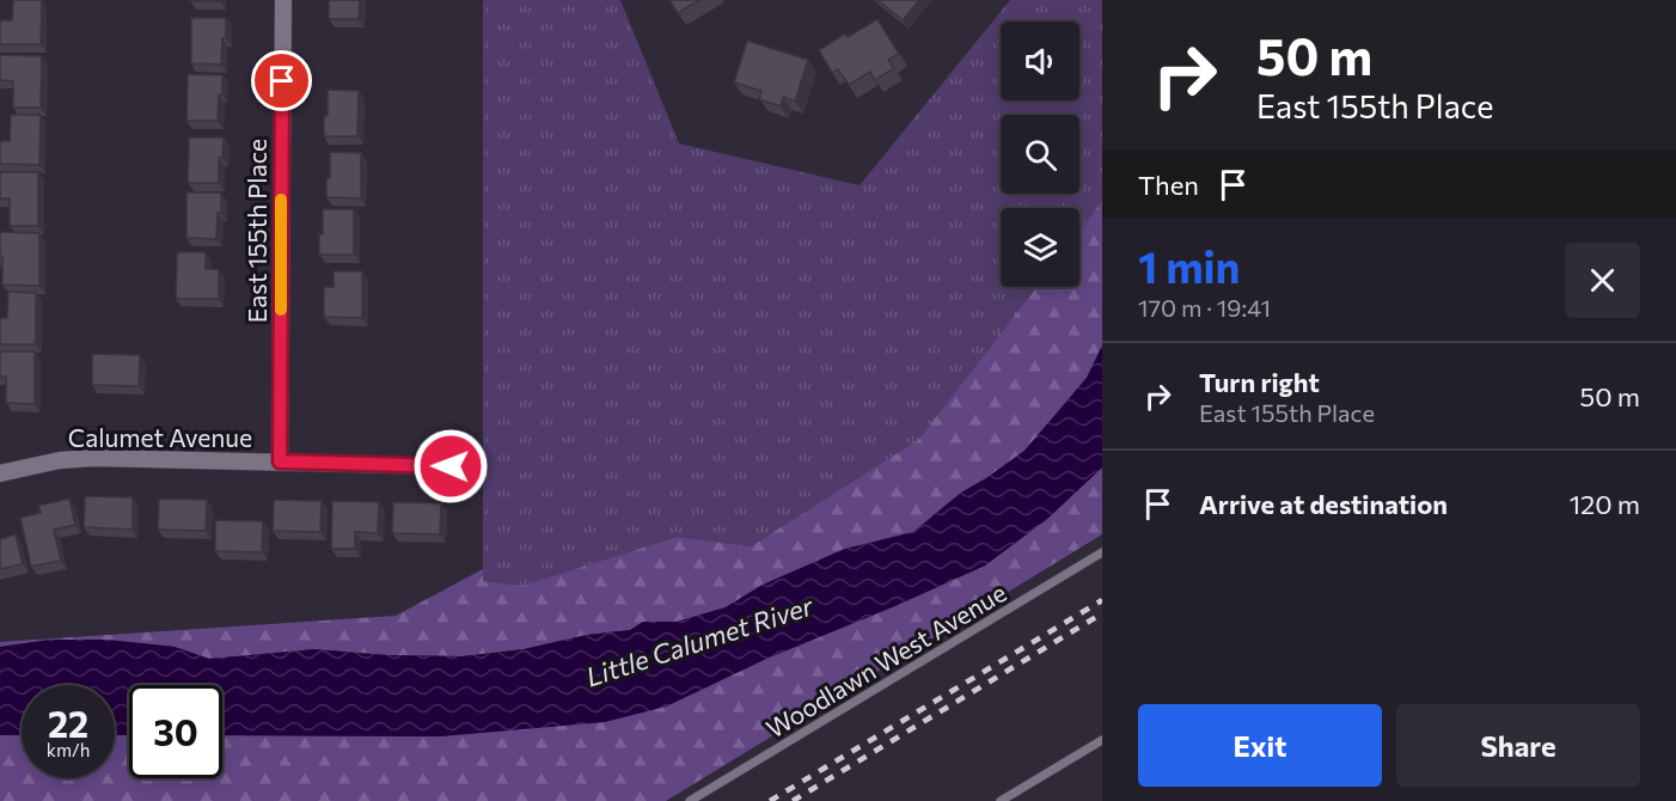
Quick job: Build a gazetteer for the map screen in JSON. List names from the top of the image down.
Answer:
{
  "streets": {
    "street": ["East 155th Place", "Calumet Avenue"],
    "lane": ["Woodlawn West Avenue"]
  },
  "crossings": [
    ["East 155th Place", "Calumet Avenue"]
  ],
  "water": ["Little Calumet River"],
  "page": {
    "turn": ["50 m", "East 155th Place"],
    "then": "Then",
    "heading": ["1 min", "170 m · 19:41"],
    "list": [
      {
        "name": "Turn right",
        "note": "East 155th Place",
        "value": "50 m"
      },
      {
        "name": "Arrive at destination",
        "value": "120 m"
      }
    ],
    "speed": "22 km/h",
    "limit": "30",
    "buttons": ["Exit", "Share"]
  }
}
